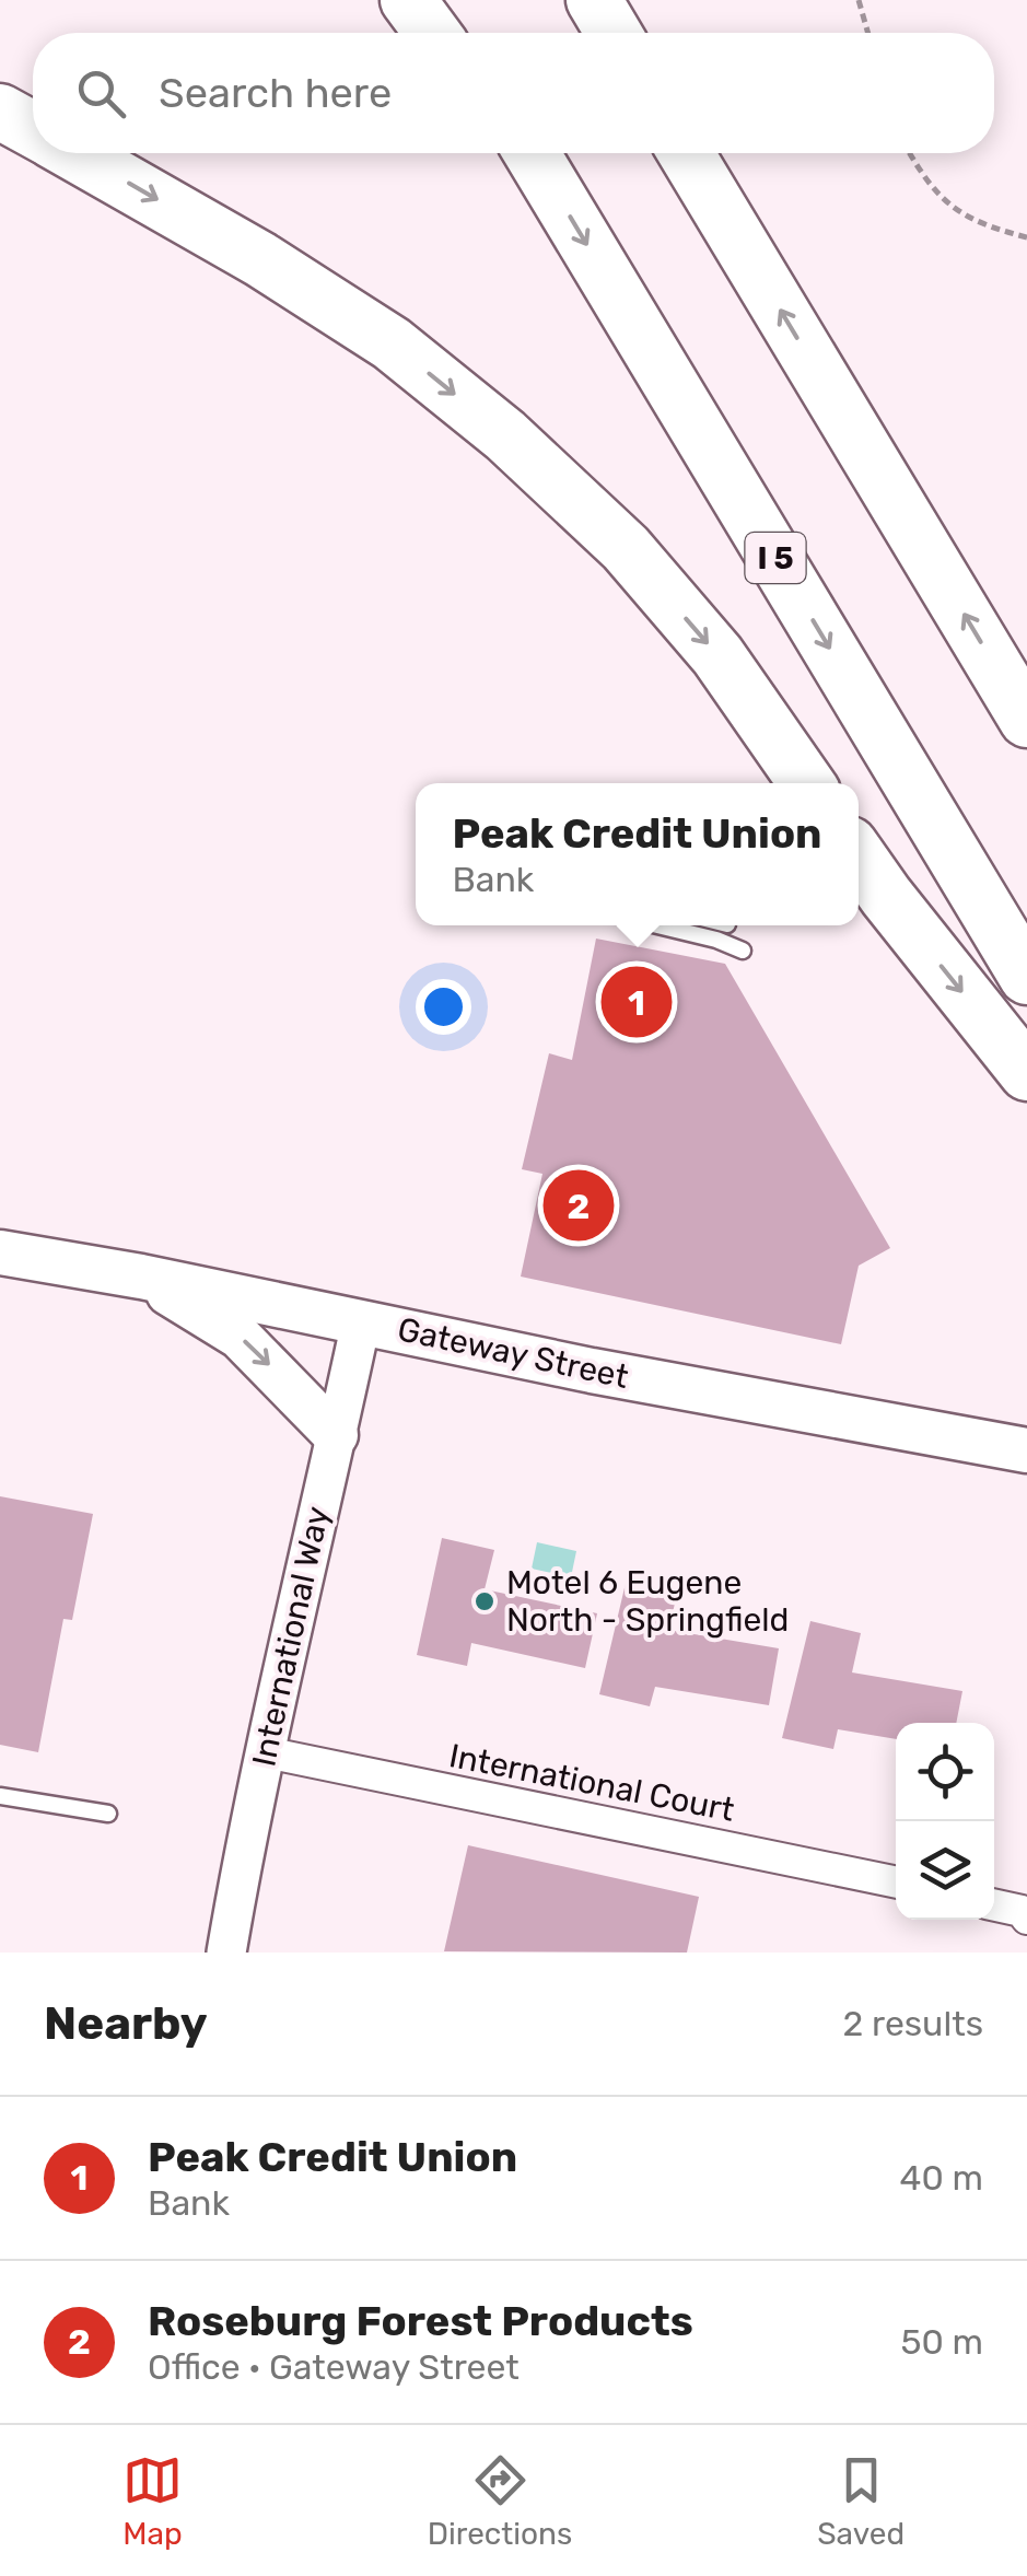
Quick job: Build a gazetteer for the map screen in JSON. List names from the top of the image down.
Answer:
{
  "streets": {
    "highway": ["I 5"],
    "main road": ["Gateway Street"],
    "street": ["International Way", "International Court"]
  },
  "crossings": [
    ["Gateway Street", "International Way"],
    ["International Way", "International Court"]
  ],
  "places": ["Motel 6 Eugene North - Springfield"],
  "page": {
    "search": "Search here",
    "popup": ["Peak Credit Union", "Bank"],
    "pins": ["1", "2"],
    "heading": ["Nearby", "2 results"],
    "list": [
      {
        "mark": "1",
        "name": "Peak Credit Union",
        "note": "Bank",
        "value": "40 m"
      },
      {
        "mark": "2",
        "name": "Roseburg Forest Products",
        "note": "Office · Gateway Street",
        "value": "50 m"
      }
    ],
    "nav": ["Map", "Directions", "Saved"]
  }
}
